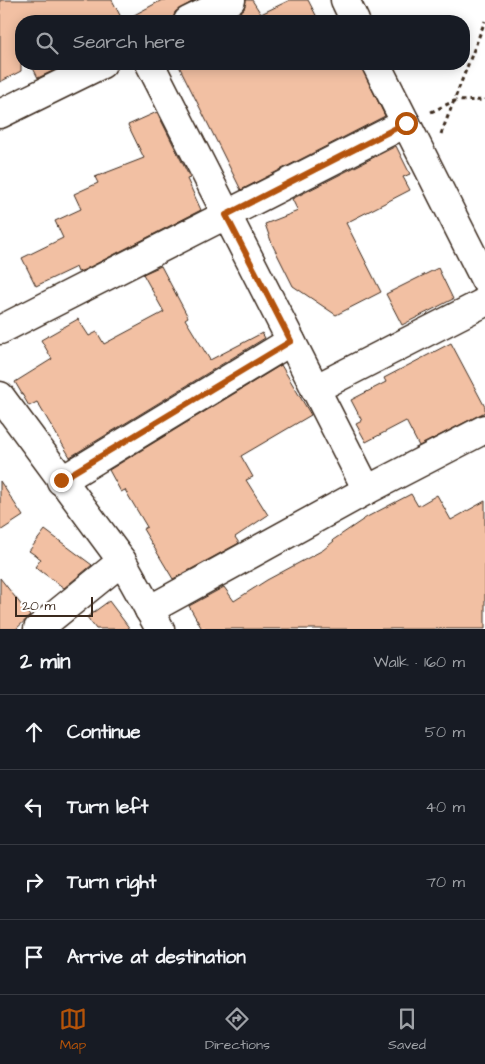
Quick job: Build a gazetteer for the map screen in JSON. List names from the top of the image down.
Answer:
{
  "scale_bar": "20 m",
  "page": {
    "search": "Search here",
    "scale": "20 m",
    "heading": ["2 min", "Walk · 160 m"],
    "list": [
      ["Continue", "50 m"],
      ["Turn left", "40 m"],
      ["Turn right", "70 m"],
      "Arrive at destination"
    ],
    "nav": ["Map", "Directions", "Saved"]
  }
}
